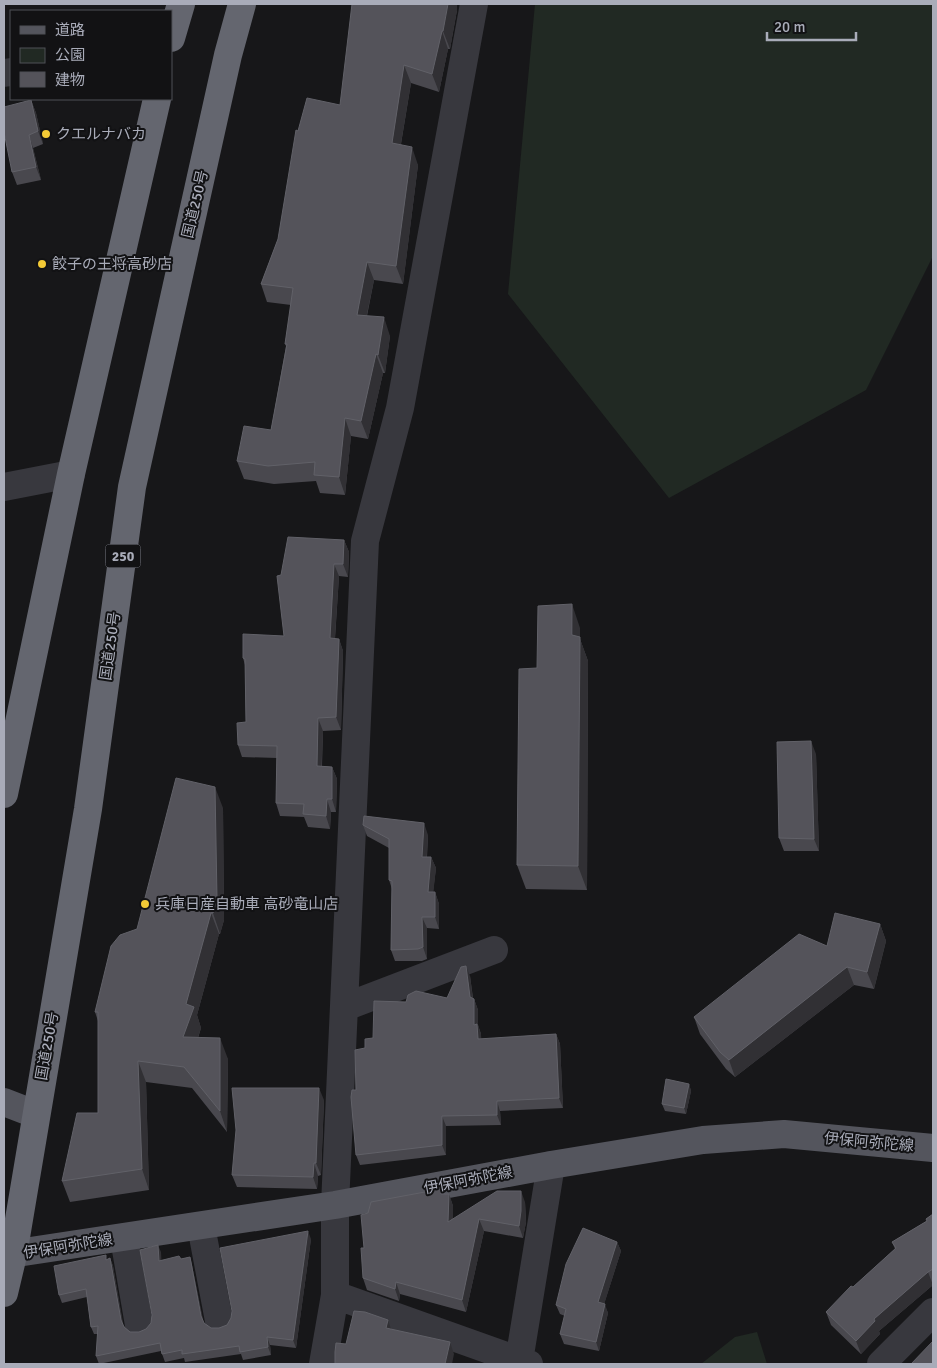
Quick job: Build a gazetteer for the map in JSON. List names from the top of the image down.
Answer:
{
  "streets": {
    "highway": ["国道250号", "250"],
    "main road": ["伊保阿弥陀線"]
  },
  "crossings": [
    ["国道250号", "伊保阿弥陀線"]
  ],
  "places": ["クエルナバカ", "餃子の王将高砂店", "兵庫日産自動車 高砂竜山店"],
  "legend": ["道路", "公園", "建物"],
  "scale_bar": "20 m"
}
